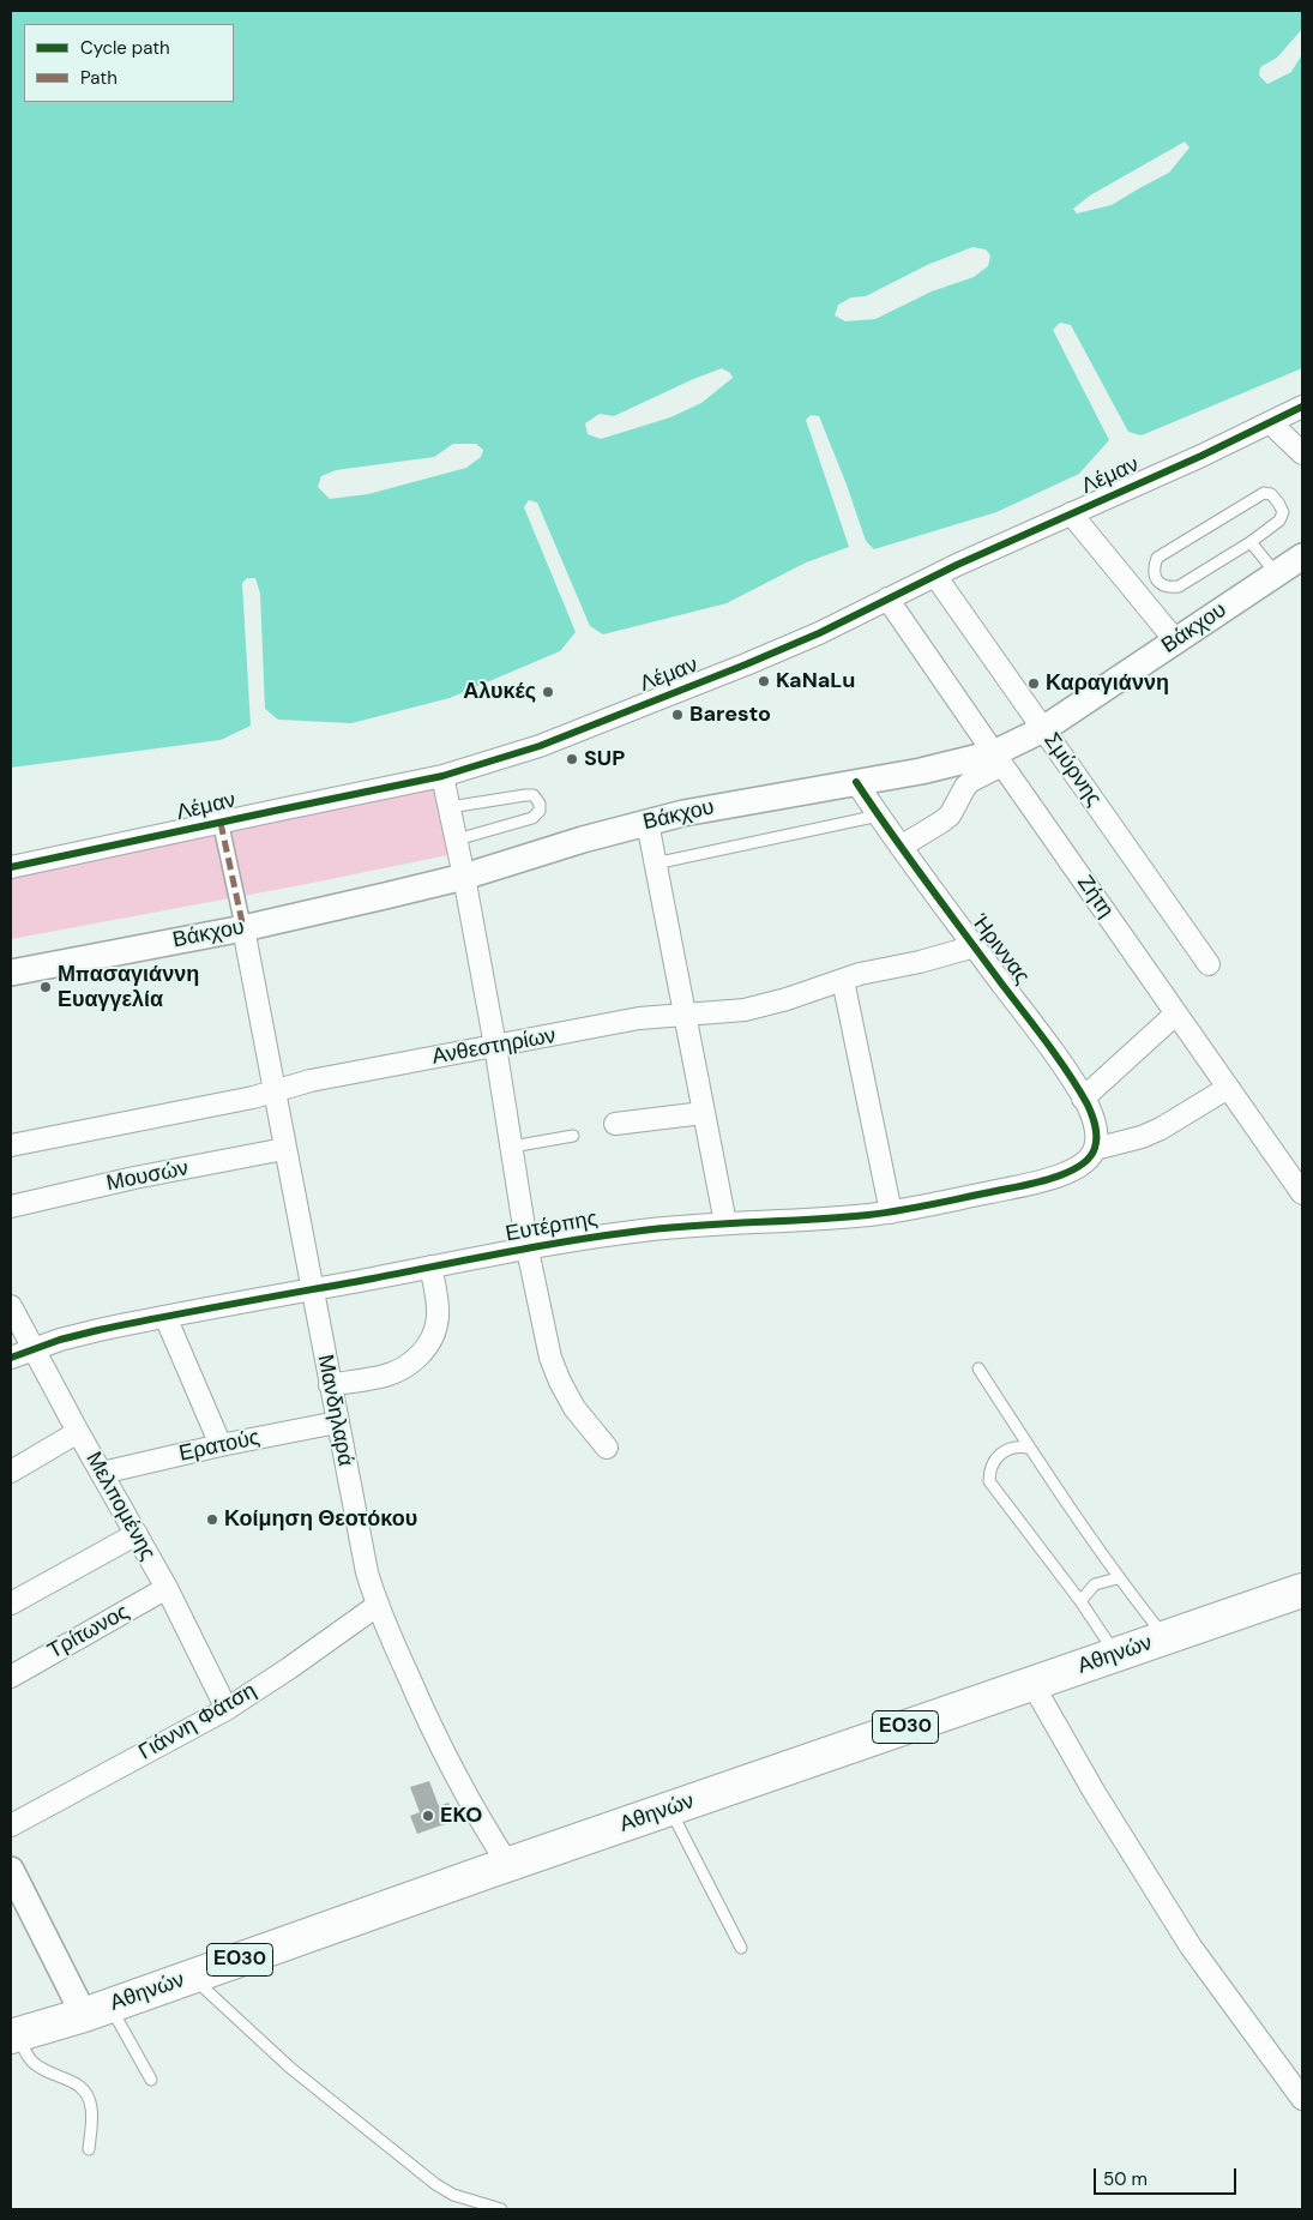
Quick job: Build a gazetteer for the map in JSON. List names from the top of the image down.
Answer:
{
  "streets": {
    "main road": ["Αθηνών", "ΕΟ30"],
    "street": [
      "Λέμαν",
      "Βάκχου",
      "Σμύρνης",
      "Ζήτη",
      "Ήριννας",
      "Ανθεστηρίων",
      "Μουσών",
      "Ευτέρπης",
      "Μανδηλαρά",
      "Ερατούς",
      "Μελπομένης",
      "Τρίτωνος",
      "Γιάννη Φάτση"
    ]
  },
  "crossings": [
    ["Λέμαν", "Σμύρνης"],
    ["Λέμαν", "Ζήτη"],
    ["Βάκχου", "Σμύρνης"],
    ["Βάκχου", "Ζήτη"],
    ["Βάκχου", "Ήριννας"],
    ["Βάκχου", "Μανδηλαρά"],
    ["Ήριννας", "Ανθεστηρίων"],
    ["Ήριννας", "Ευτέρπης"],
    ["Ανθεστηρίων", "Μανδηλαρά"],
    ["Μουσών", "Μανδηλαρά"],
    ["Ευτέρπης", "Μανδηλαρά"],
    ["Ευτέρπης", "Μελπομένης"],
    ["Μανδηλαρά", "Ερατούς"],
    ["Μανδηλαρά", "Αθηνών"],
    ["Μανδηλαρά", "Γιάννη Φάτση"],
    ["Ερατούς", "Μελπομένης"],
    ["Μελπομένης", "Τρίτωνος"],
    ["Μελπομένης", "Γιάννη Φάτση"]
  ],
  "places": [
    "KaNaLu",
    "Καραγιάννη",
    "Αλυκές",
    "Baresto",
    "SUP",
    "Μπασαγιάννη Ευαγγελία",
    "Κοίμηση Θεοτόκου",
    "EKO"
  ],
  "legend": ["Cycle path", "Path"],
  "scale_bar": "50 m"
}
